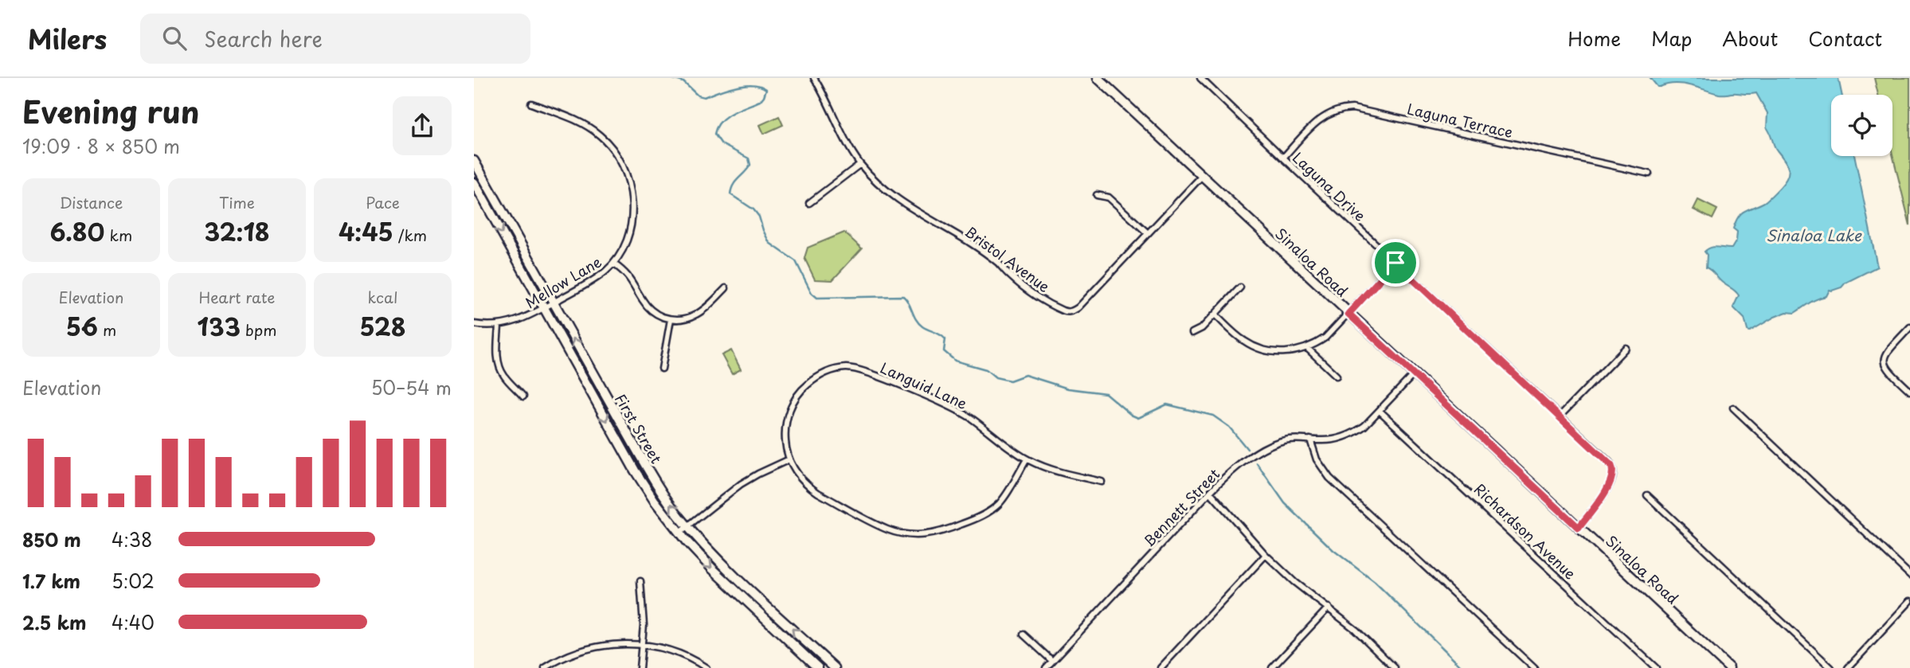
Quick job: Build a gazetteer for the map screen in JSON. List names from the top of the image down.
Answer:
{
  "streets": {
    "main road": ["Sinaloa Road", "First Street"],
    "street": [
      "Laguna Terrace",
      "Laguna Drive",
      "Bristol Avenue",
      "Mellow Lane",
      "Languid Lane",
      "Bennett Street",
      "Richardson Avenue"
    ]
  },
  "crossings": [
    ["Laguna Terrace", "Laguna Drive"],
    ["Laguna Drive", "Sinaloa Road"],
    ["Bristol Avenue", "Sinaloa Road"],
    ["Sinaloa Road", "Bennett Street"],
    ["Mellow Lane", "First Street"],
    ["Bennett Street", "Richardson Avenue"]
  ],
  "water": ["Sinaloa Lake"],
  "page": {
    "header": "Milers",
    "search": "Search here",
    "nav": [
      "Home",
      "Map",
      "About",
      "Contact"
    ],
    "heading": ["Evening run", "19:09 · 8 × 850 m"],
    "stats": [
      ["Distance", "6.80 km"],
      ["Time", "32:18"],
      ["Pace", "4:45 /km"],
      ["Elevation", "56 m"],
      ["Heart rate", "133 bpm"],
      ["kcal", "528"]
    ],
    "chart": ["Elevation", "50–54 m"],
    "list": [
      {
        "name": "850 m",
        "note": "4:38"
      },
      {
        "name": "1.7 km",
        "note": "5:02"
      },
      {
        "name": "2.5 km",
        "note": "4:40"
      }
    ]
  }
}
